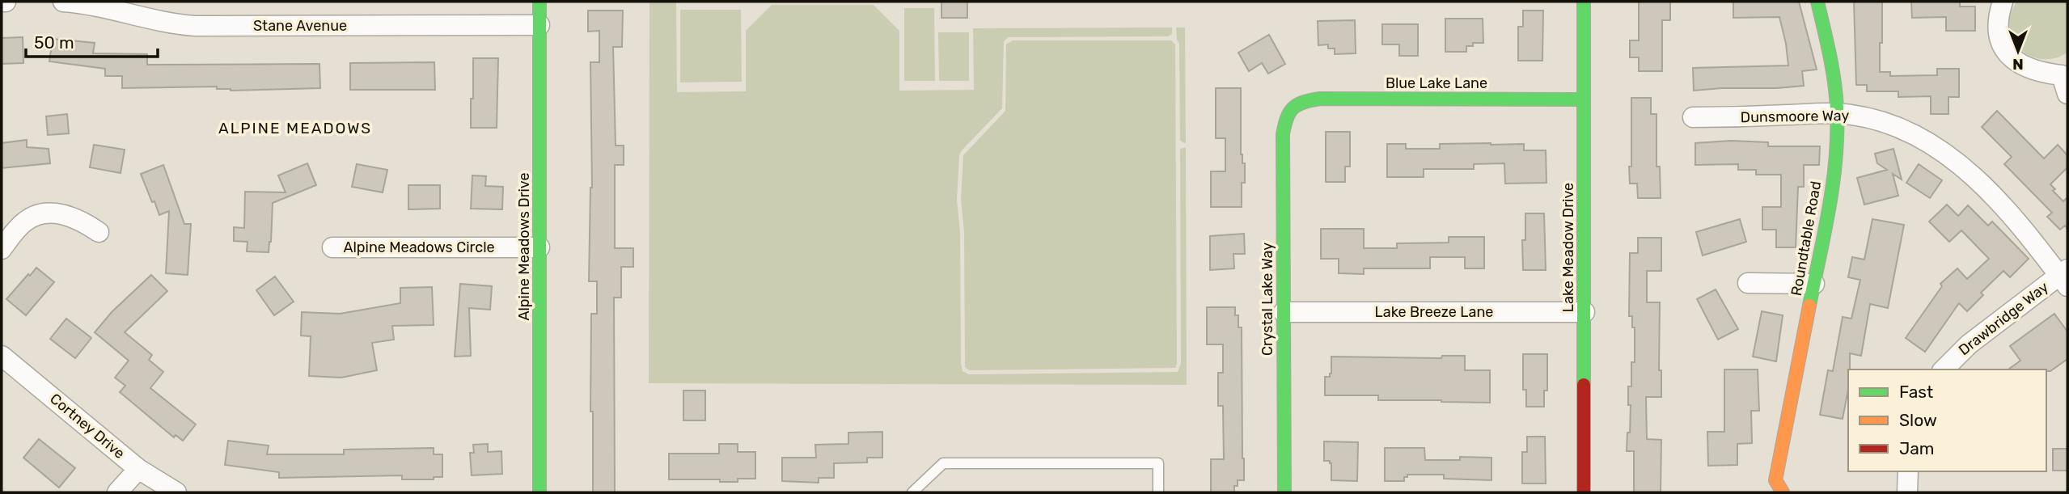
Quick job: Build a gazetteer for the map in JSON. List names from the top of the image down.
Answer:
{
  "streets": {
    "street": [
      "Stane Avenue",
      "Blue Lake Lane",
      "Dunsmoore Way",
      "Roundtable Road",
      "Alpine Meadows Drive",
      "Alpine Meadows Circle",
      "Lake Meadow Drive",
      "Crystal Lake Way",
      "Lake Breeze Lane",
      "Drawbridge Way",
      "Cortney Drive"
    ]
  },
  "crossings": [
    ["Stane Avenue", "Alpine Meadows Drive"],
    ["Blue Lake Lane", "Lake Meadow Drive"],
    ["Blue Lake Lane", "Crystal Lake Way"],
    ["Dunsmoore Way", "Roundtable Road"],
    ["Dunsmoore Way", "Drawbridge Way"],
    ["Alpine Meadows Drive", "Alpine Meadows Circle"],
    ["Lake Meadow Drive", "Lake Breeze Lane"],
    ["Crystal Lake Way", "Lake Breeze Lane"]
  ],
  "districts": ["ALPINE MEADOWS"],
  "legend": ["Fast", "Slow", "Jam"],
  "scale_bar": "50 m",
  "north": "bottom"
}
